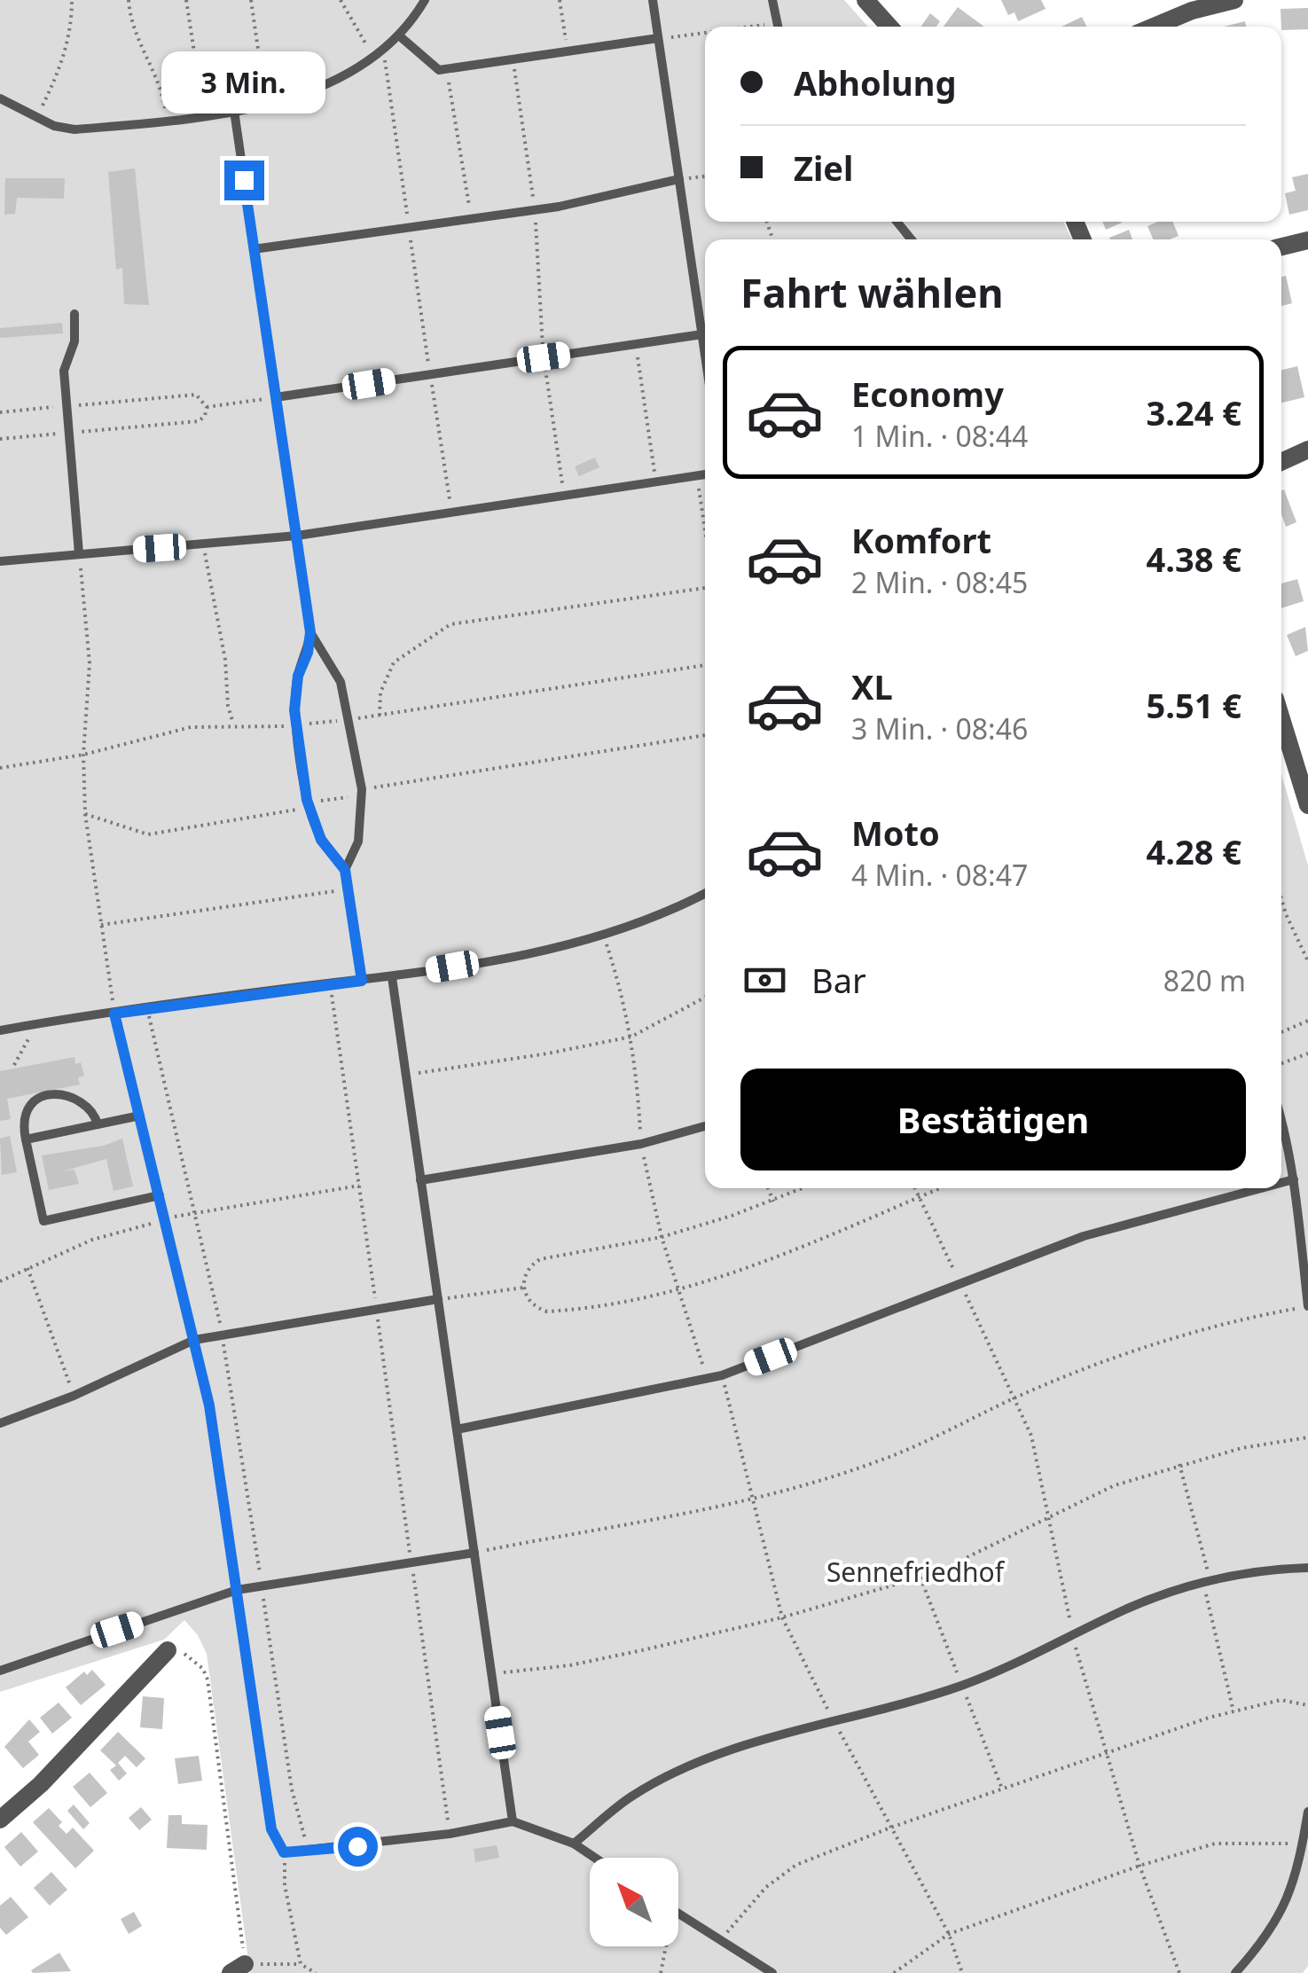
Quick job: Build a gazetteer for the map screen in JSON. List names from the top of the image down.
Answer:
{
  "parks": ["Sennefriedhof"],
  "north": "top left",
  "page": {
    "banner": ["Abholung", "Ziel"],
    "bubble": "3 Min.",
    "heading": "Fahrt wählen",
    "list": [
      {
        "name": "Economy",
        "note": "1 Min. · 08:44",
        "value": "3.24 €"
      },
      {
        "name": "Komfort",
        "note": "2 Min. · 08:45",
        "value": "4.38 €"
      },
      {
        "name": "XL",
        "note": "3 Min. · 08:46",
        "value": "5.51 €"
      },
      {
        "name": "Moto",
        "note": "4 Min. · 08:47",
        "value": "4.28 €"
      }
    ],
    "pay": ["Bar", "820 m"],
    "buttons": "Bestätigen"
  }
}
